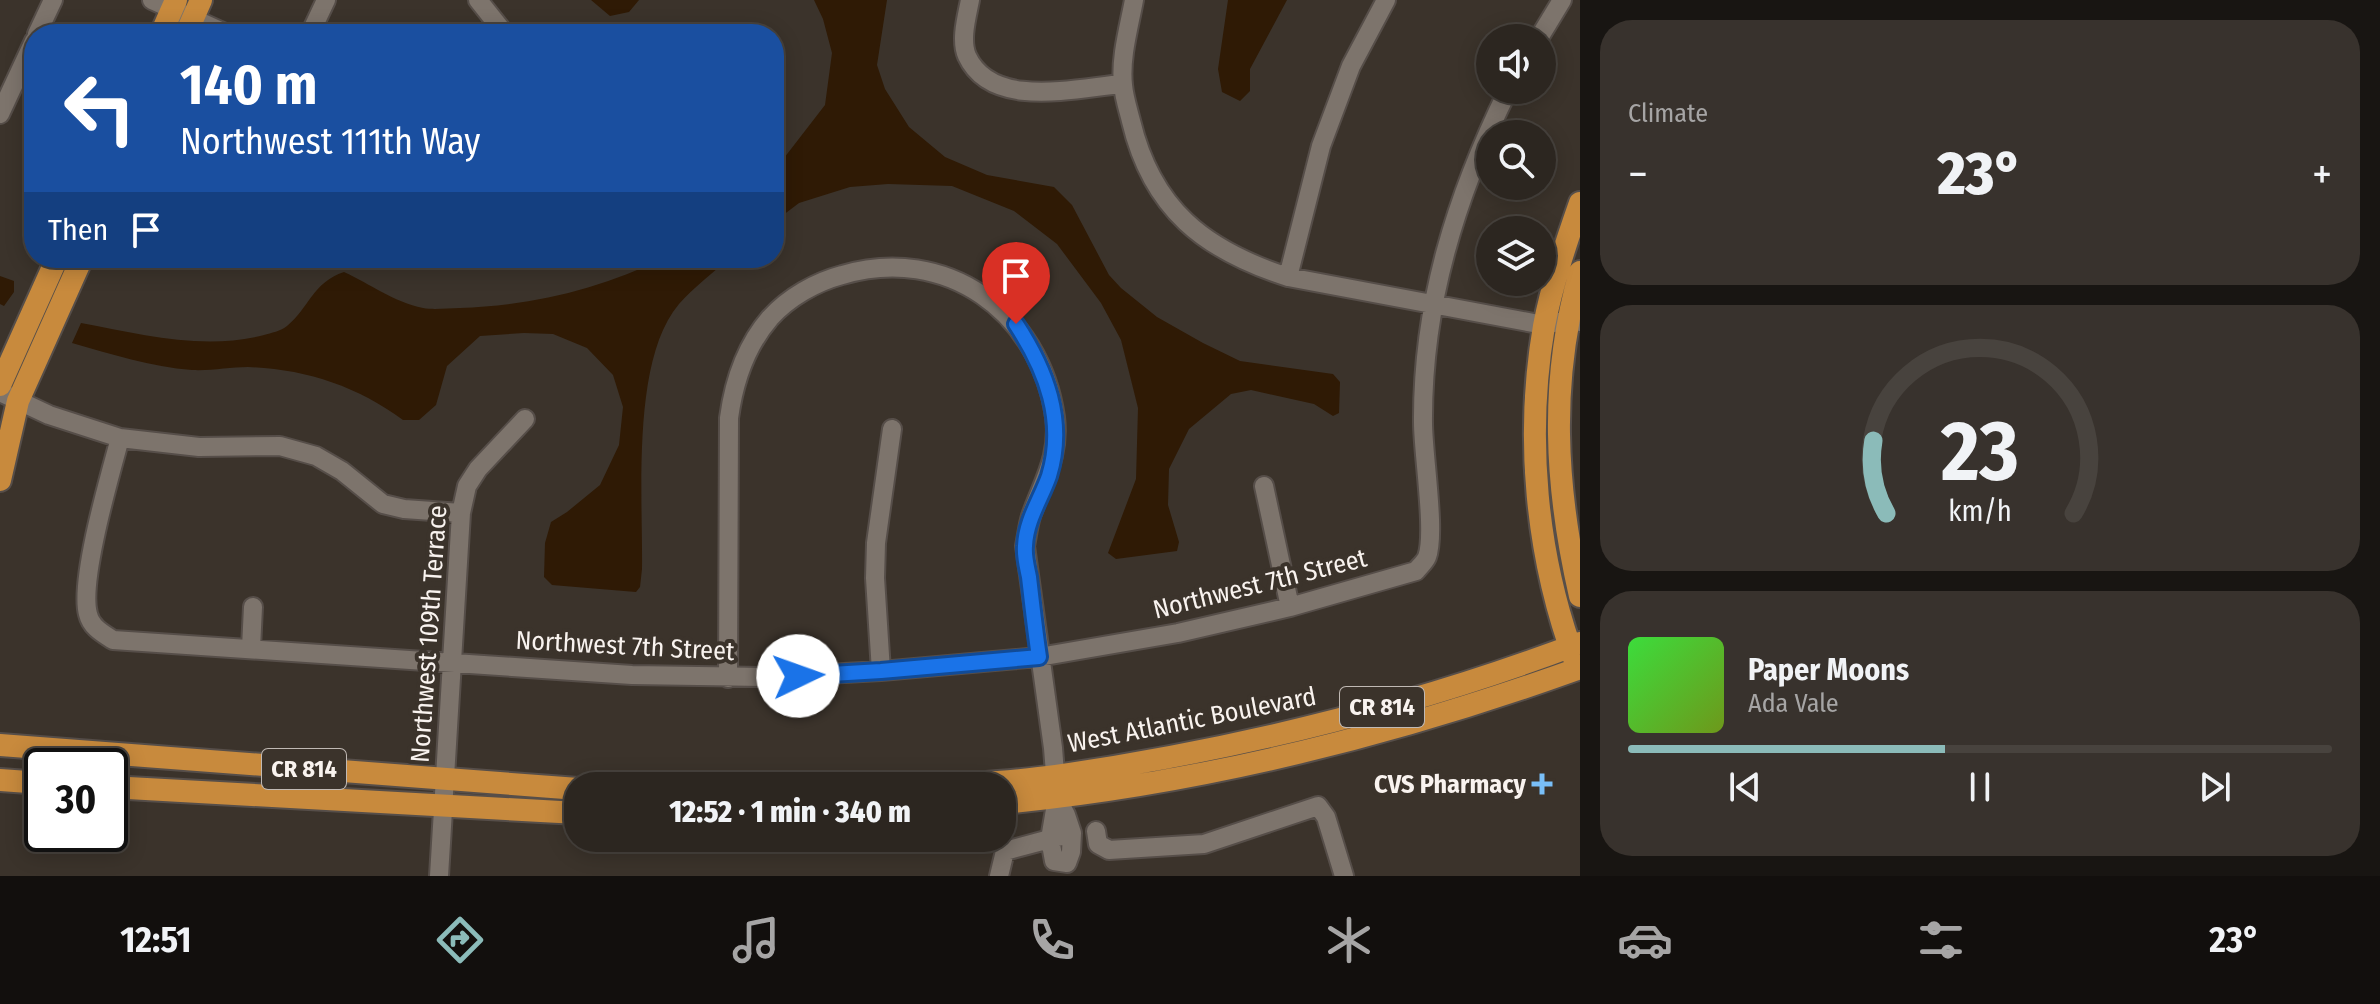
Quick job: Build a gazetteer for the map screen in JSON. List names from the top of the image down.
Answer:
{
  "streets": {
    "main road": ["CR 814", "West Atlantic Boulevard"],
    "street": ["Northwest 7th Street", "Northwest 109th Terrace"]
  },
  "crossings": [
    ["Northwest 7th Street", "Northwest 109th Terrace"],
    ["Northwest 109th Terrace", "CR 814"]
  ],
  "places": {
    "health": ["CVS Pharmacy"]
  },
  "page": {
    "tile": "Climate",
    "turn": ["140 m", "Northwest 111th Way"],
    "heat": ["−", "23°", "+"],
    "then": "Then",
    "song": ["Paper Moons", "Ada Vale"],
    "limit": "30",
    "trip": "12:52 · 1 min · 340 m",
    "tabs": ["12:51", "23°"],
    "gauge": ["23", "km/h"]
  }
}
